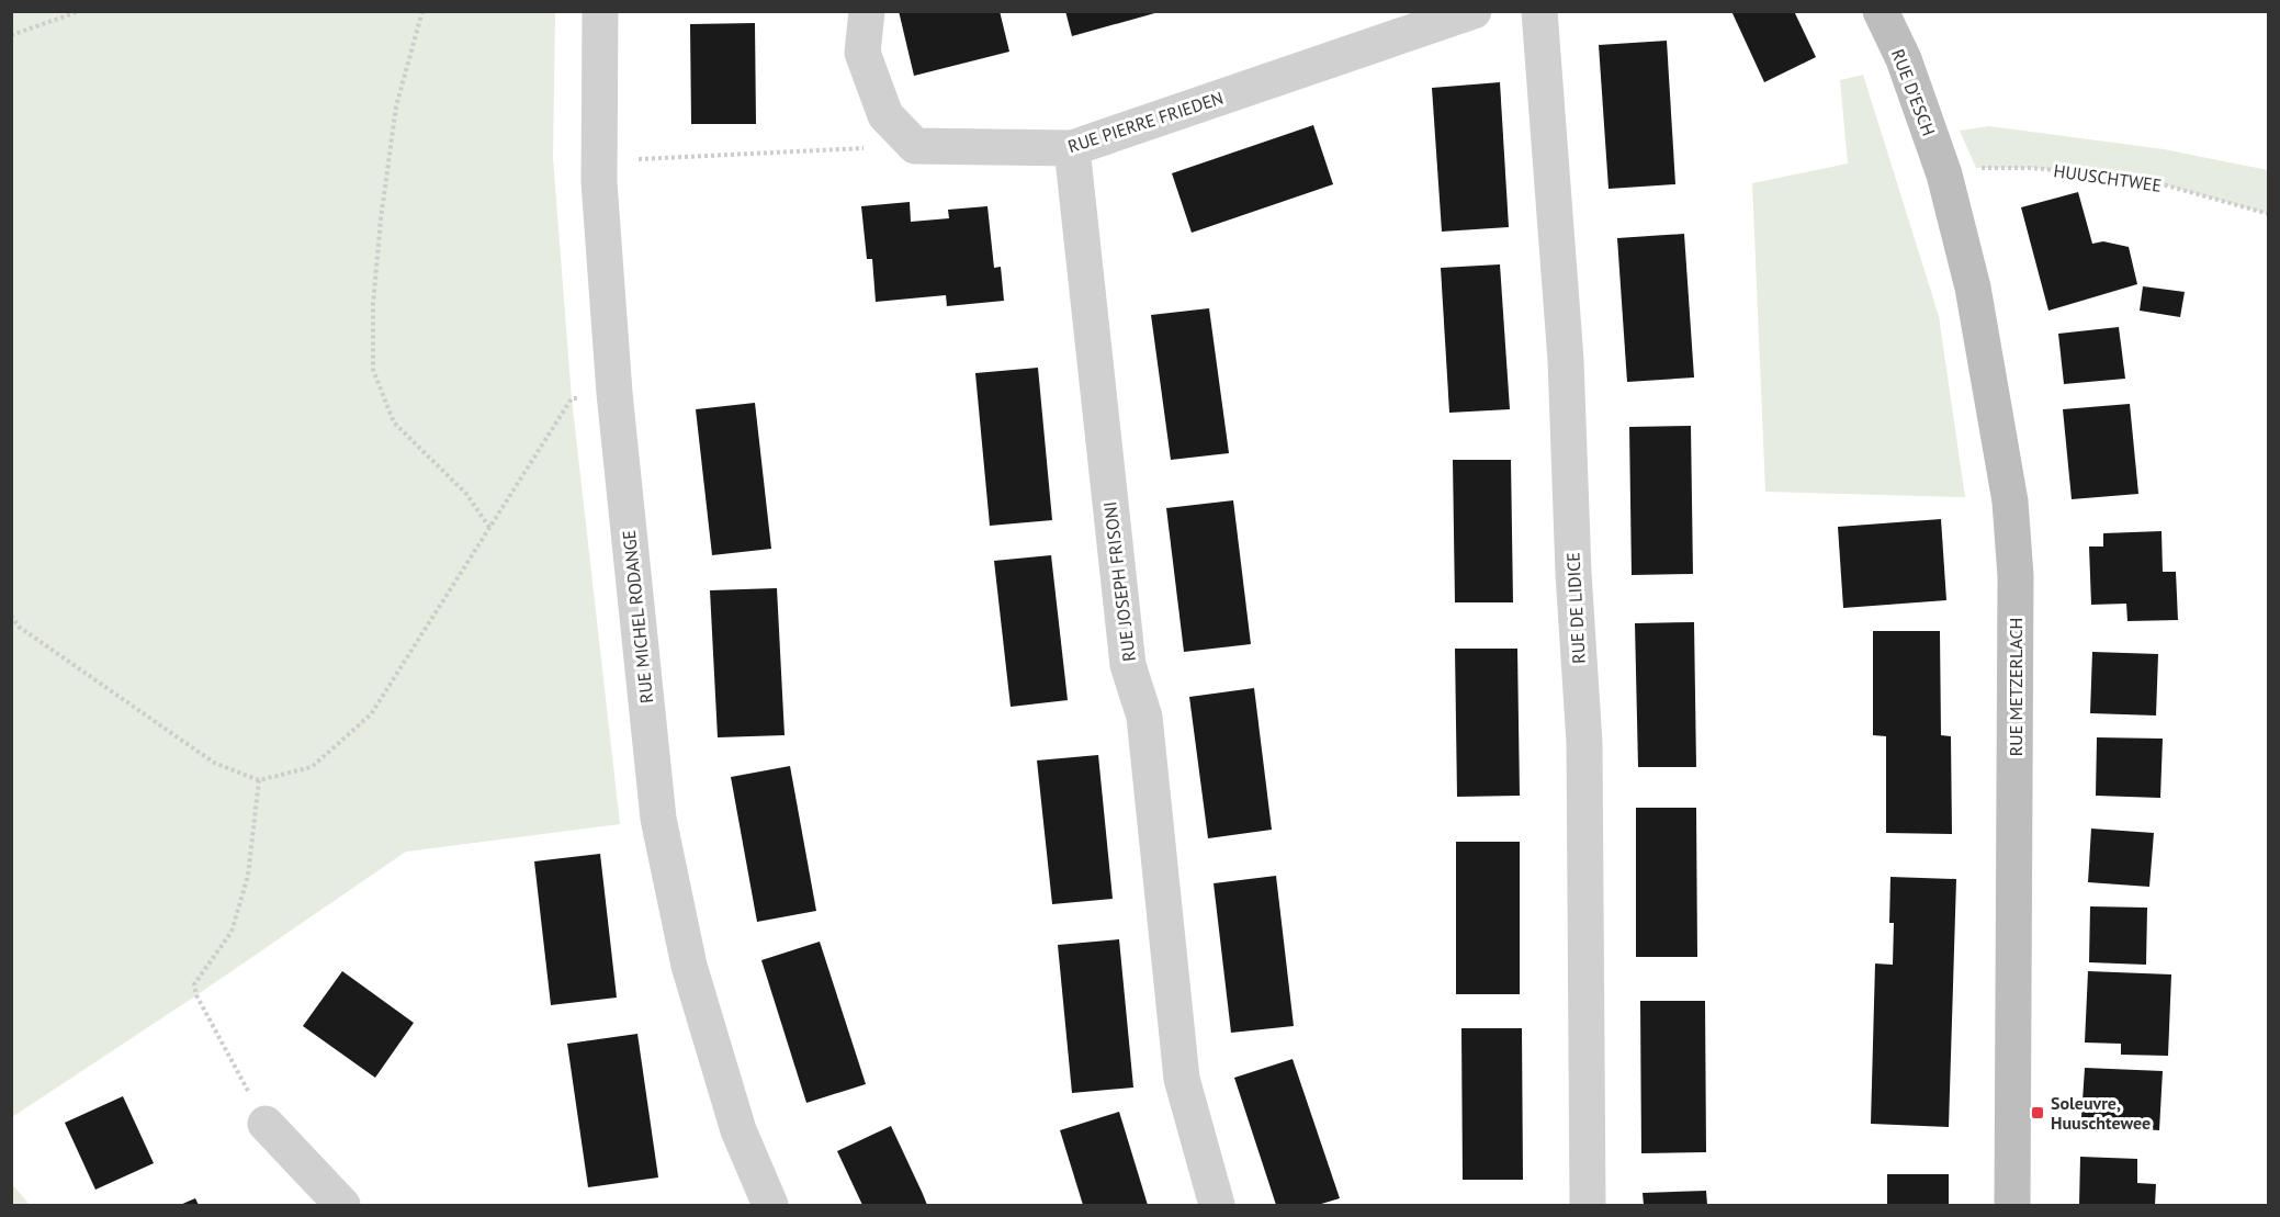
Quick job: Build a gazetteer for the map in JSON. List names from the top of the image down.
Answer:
{
  "streets": {
    "main road": ["RUE D'ESCH", "RUE METZERLACH"],
    "street": [
      "RUE PIERRE FRIEDEN",
      "RUE JOSEPH FRISONI",
      "RUE DE LIDICE",
      "RUE MICHEL RODANGE"
    ],
    "path": ["HUUSCHTWEE"]
  },
  "crossings": [
    ["RUE D'ESCH", "HUUSCHTWEE"],
    ["RUE D'ESCH", "RUE METZERLACH"],
    ["RUE PIERRE FRIEDEN", "RUE JOSEPH FRISONI"],
    ["HUUSCHTWEE", "RUE METZERLACH"]
  ],
  "places": {
    "transit": ["Soleuvre, Huuschtewee"]
  }
}
